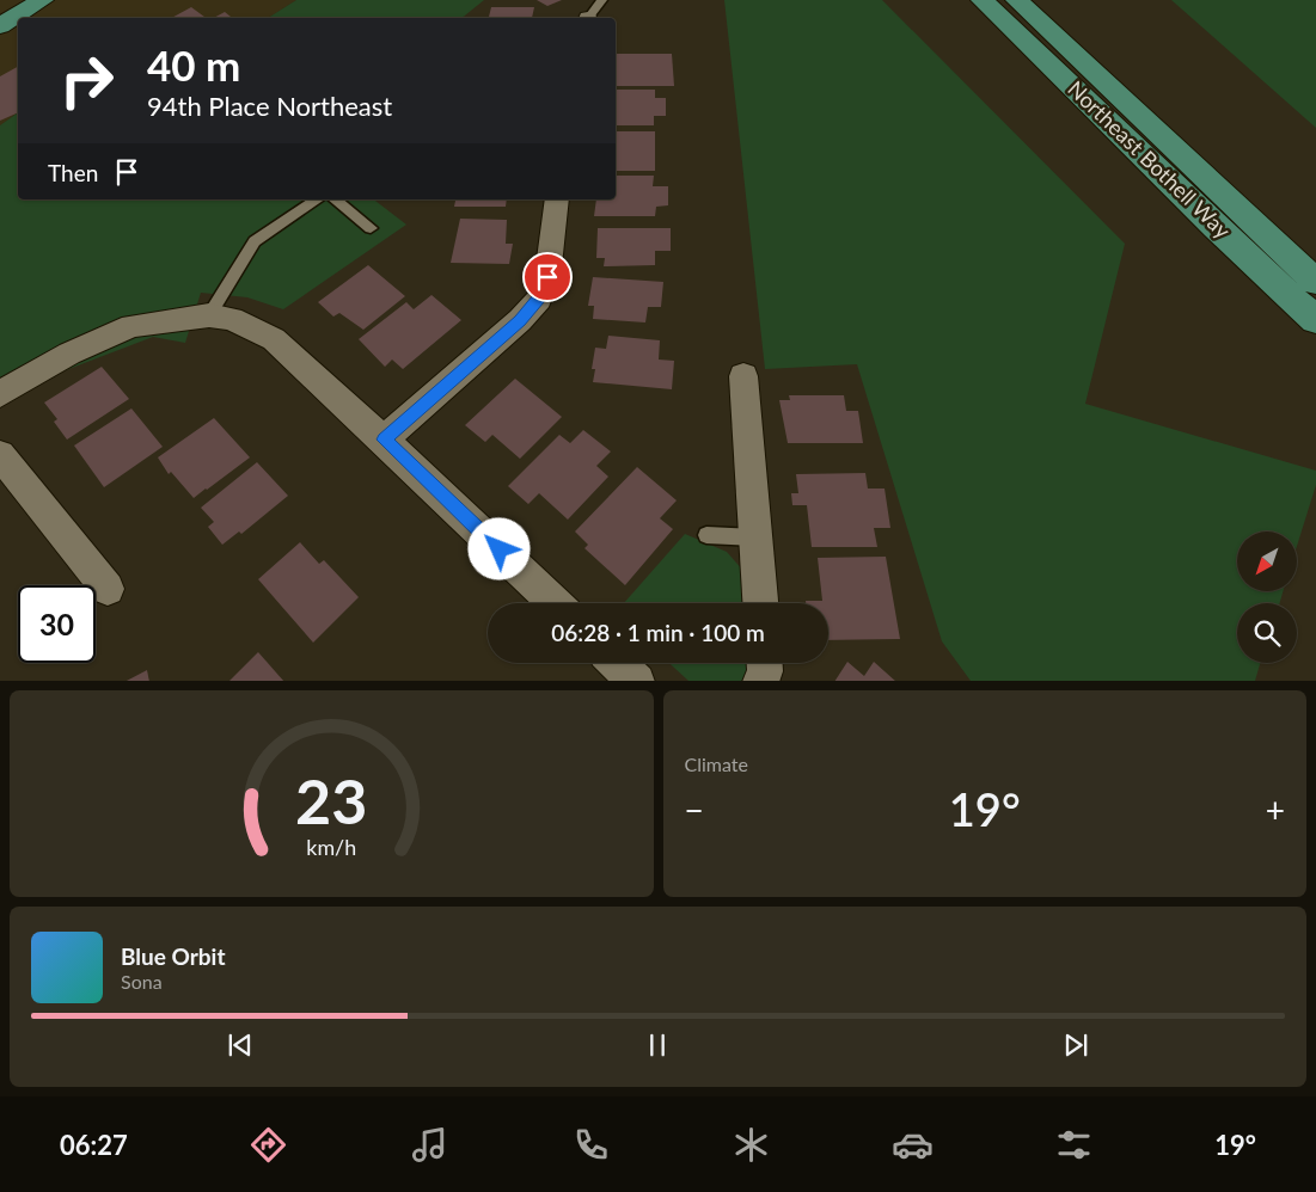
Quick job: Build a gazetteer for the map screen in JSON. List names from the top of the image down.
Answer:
{
  "streets": {
    "main road": ["Northeast Bothell Way"]
  },
  "north": "bottom left",
  "page": {
    "turn": ["40 m", "94th Place Northeast"],
    "then": "Then",
    "limit": "30",
    "trip": "06:28 · 1 min · 100 m",
    "tile": "Climate",
    "heat": ["−", "19°", "+"],
    "song": ["Blue Orbit", "Sona"],
    "tabs": ["06:27", "19°"],
    "gauge": ["23", "km/h"]
  }
}
